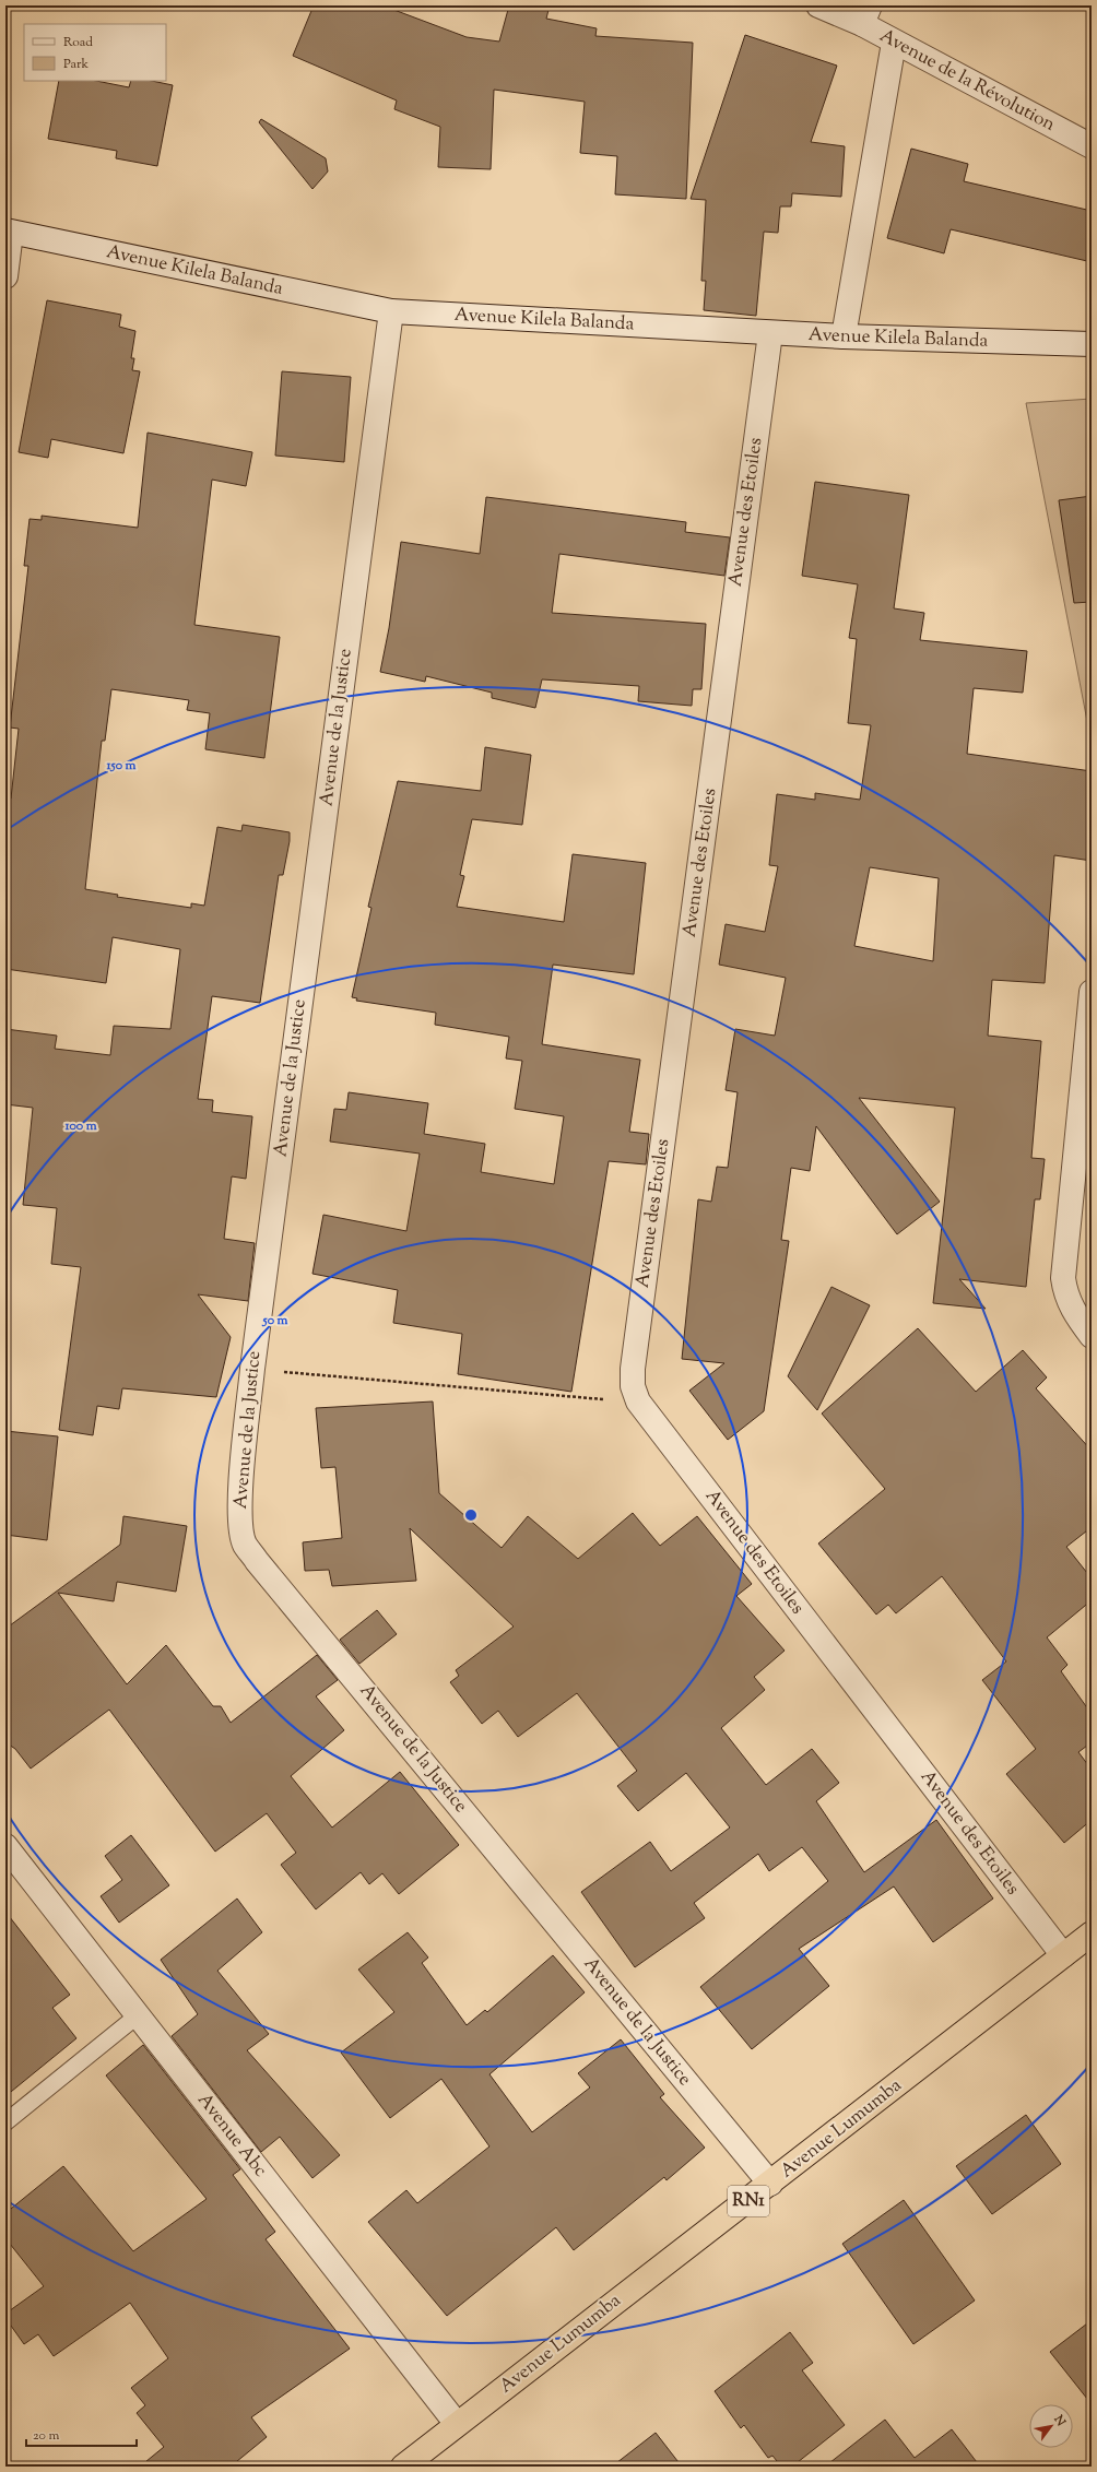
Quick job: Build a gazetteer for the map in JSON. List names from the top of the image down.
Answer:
{
  "streets": {
    "highway": ["Avenue Lumumba", "RN1"],
    "street": [
      "Avenue de la Révolution",
      "Avenue Kilela Balanda",
      "Avenue des Etoiles",
      "Avenue de la Justice",
      "Avenue Abc"
    ]
  },
  "crossings": [
    ["Avenue Kilela Balanda", "Avenue des Etoiles"],
    ["Avenue Kilela Balanda", "Avenue de la Justice"],
    ["Avenue des Etoiles", "Avenue Lumumba"],
    ["Avenue de la Justice", "Avenue Lumumba"],
    ["Avenue Lumumba", "Avenue Abc"]
  ],
  "legend": ["Road", "Park"],
  "scale_bar": "20 m",
  "north": "top right",
  "rings": ["150 m", "100 m", "50 m"]
}
